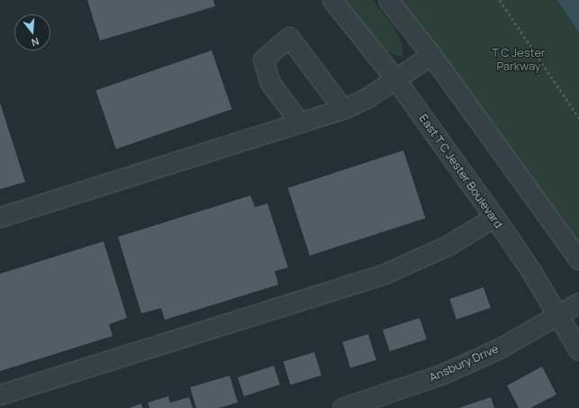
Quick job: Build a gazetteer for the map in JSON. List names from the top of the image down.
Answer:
{
  "streets": {
    "street": ["East T C Jester Boulevard", "Ansbury Drive"]
  },
  "crossings": [
    ["East T C Jester Boulevard", "Ansbury Drive"]
  ],
  "parks": ["T C Jester Parkway"],
  "north": "bottom"
}
